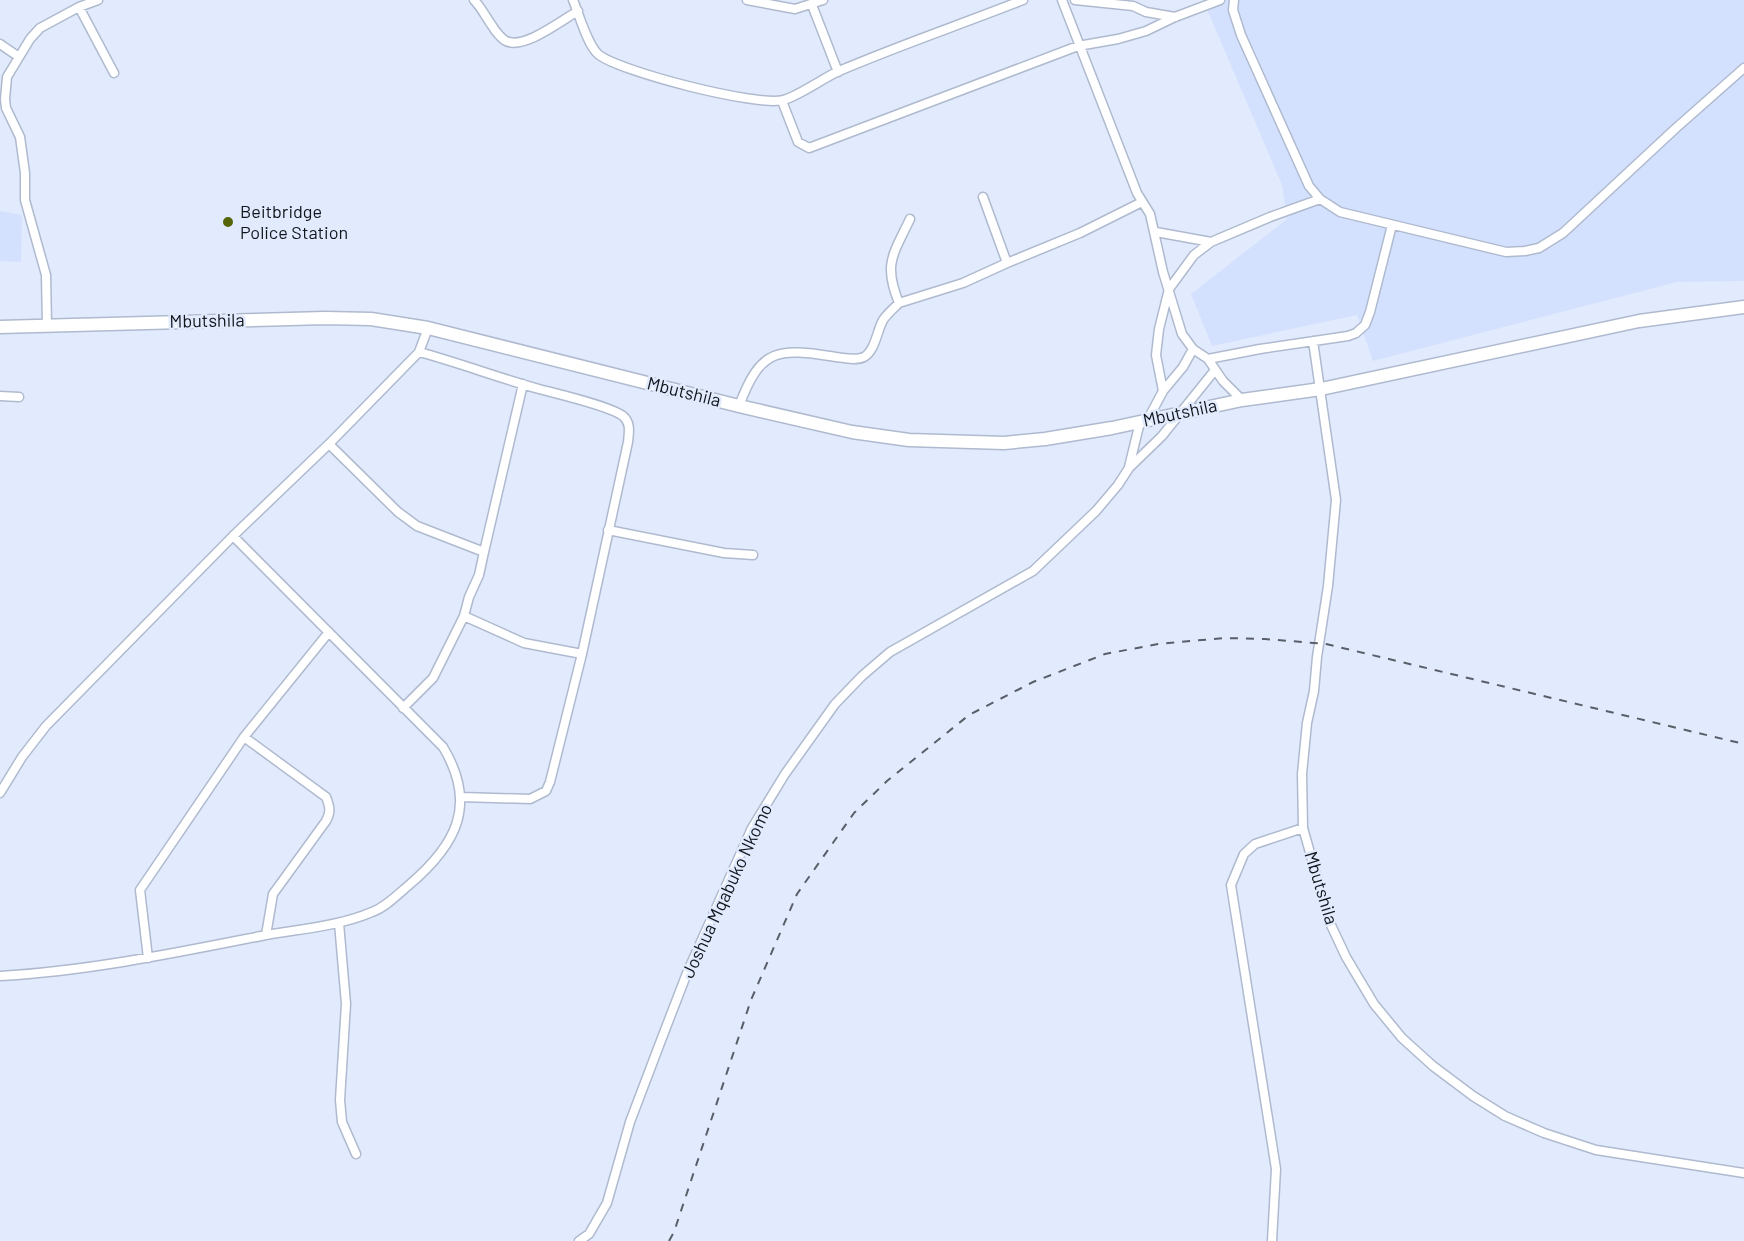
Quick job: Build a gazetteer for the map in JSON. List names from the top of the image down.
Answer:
{
  "streets": {
    "street": ["Mbutshila", "Joshua Mqabuko Nkomo"]
  },
  "places": ["Beitbridge Police Station"]
}
